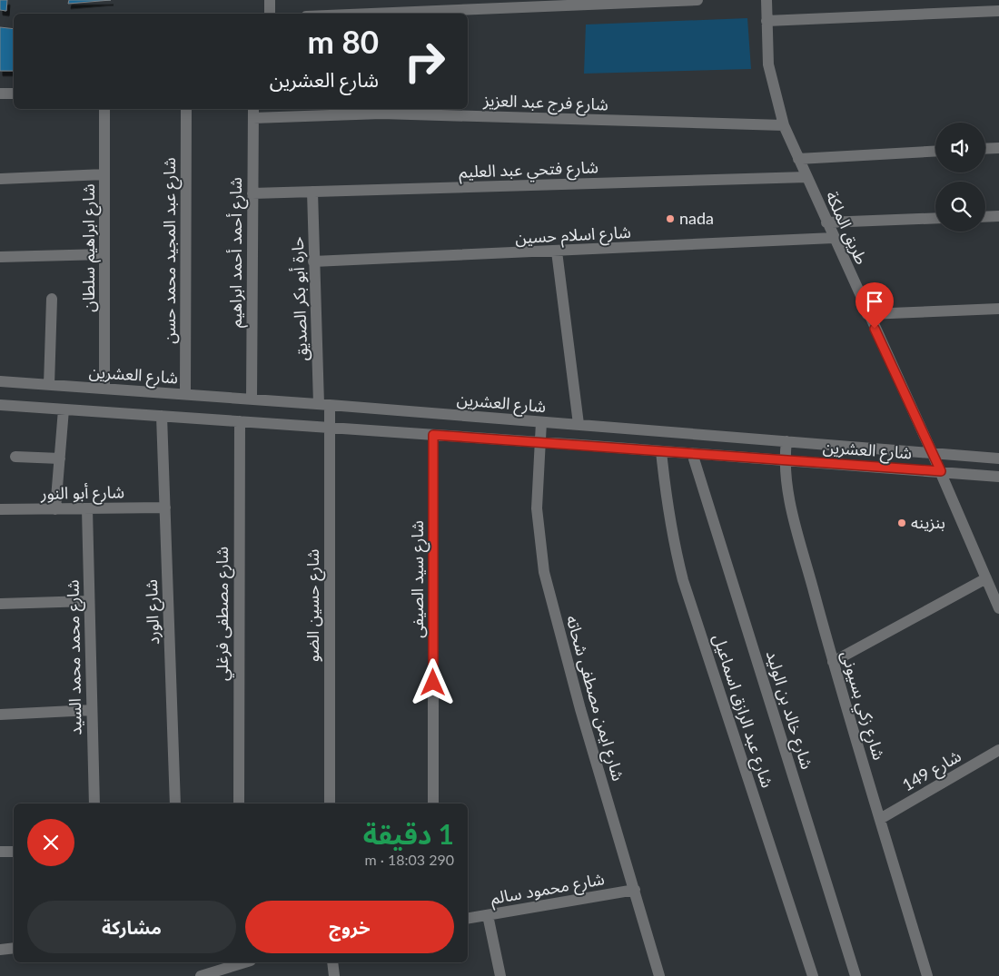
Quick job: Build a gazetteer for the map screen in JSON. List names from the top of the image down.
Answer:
{
  "streets": {
    "street": [
      "شارع فرج عبد العزيز",
      "شارع فتحي عبد العليم",
      "طريق الملكة",
      "شارع اسلام حسين",
      "شارع ابراهيم سلطان",
      "شارع عبد المجيد محمد حسن",
      "شارع أحمد أحمد ابراهيم",
      "حارة أبو بكر الصديق",
      "شارع العشرين",
      "شارع أبو النور",
      "شارع سيد الصيفى",
      "شارع حسين الضو",
      "شارع الورد",
      "شارع مصطفى فرغلي",
      "شارع محمد محمد السيد",
      "شارع ايمن مصطفى شحاته",
      "شارع زكي بسيونى",
      "شارع خالد بن الوليد",
      "شارع عبد الرازق اسماعيل",
      "شارع 149",
      "شارع محمود سالم"
    ]
  },
  "crossings": [
    ["شارع فرج عبد العزيز", "طريق الملكة"],
    ["شارع فرج عبد العزيز", "شارع أحمد أحمد ابراهيم"],
    ["شارع فتحي عبد العليم", "طريق الملكة"],
    ["شارع فتحي عبد العليم", "شارع أحمد أحمد ابراهيم"],
    ["شارع فتحي عبد العليم", "حارة أبو بكر الصديق"],
    ["طريق الملكة", "شارع اسلام حسين"],
    ["طريق الملكة", "شارع العشرين"],
    ["شارع اسلام حسين", "حارة أبو بكر الصديق"],
    ["شارع ابراهيم سلطان", "شارع العشرين"],
    ["شارع عبد المجيد محمد حسن", "شارع العشرين"],
    ["شارع أحمد أحمد ابراهيم", "شارع العشرين"],
    ["حارة أبو بكر الصديق", "شارع العشرين"],
    ["حارة أبو بكر الصديق", "شارع حسين الضو"],
    ["شارع العشرين", "شارع سيد الصيفى"],
    ["شارع العشرين", "شارع حسين الضو"],
    ["شارع العشرين", "شارع الورد"],
    ["شارع العشرين", "شارع مصطفى فرغلي"],
    ["شارع العشرين", "شارع ايمن مصطفى شحاته"],
    ["شارع العشرين", "شارع زكي بسيونى"],
    ["شارع العشرين", "شارع خالد بن الوليد"],
    ["شارع العشرين", "شارع عبد الرازق اسماعيل"],
    ["شارع أبو النور", "شارع الورد"],
    ["شارع أبو النور", "شارع محمد محمد السيد"],
    ["شارع ايمن مصطفى شحاته", "شارع محمود سالم"],
    ["شارع زكي بسيونى", "شارع 149"]
  ],
  "places": ["nada", "بنزينه"],
  "page": {
    "turn": ["80 m", "شارع العشرين"],
    "heading": ["1 دقيقة", "290 m · 18:03"],
    "buttons": ["خروج", "مشاركة"]
  }
}
